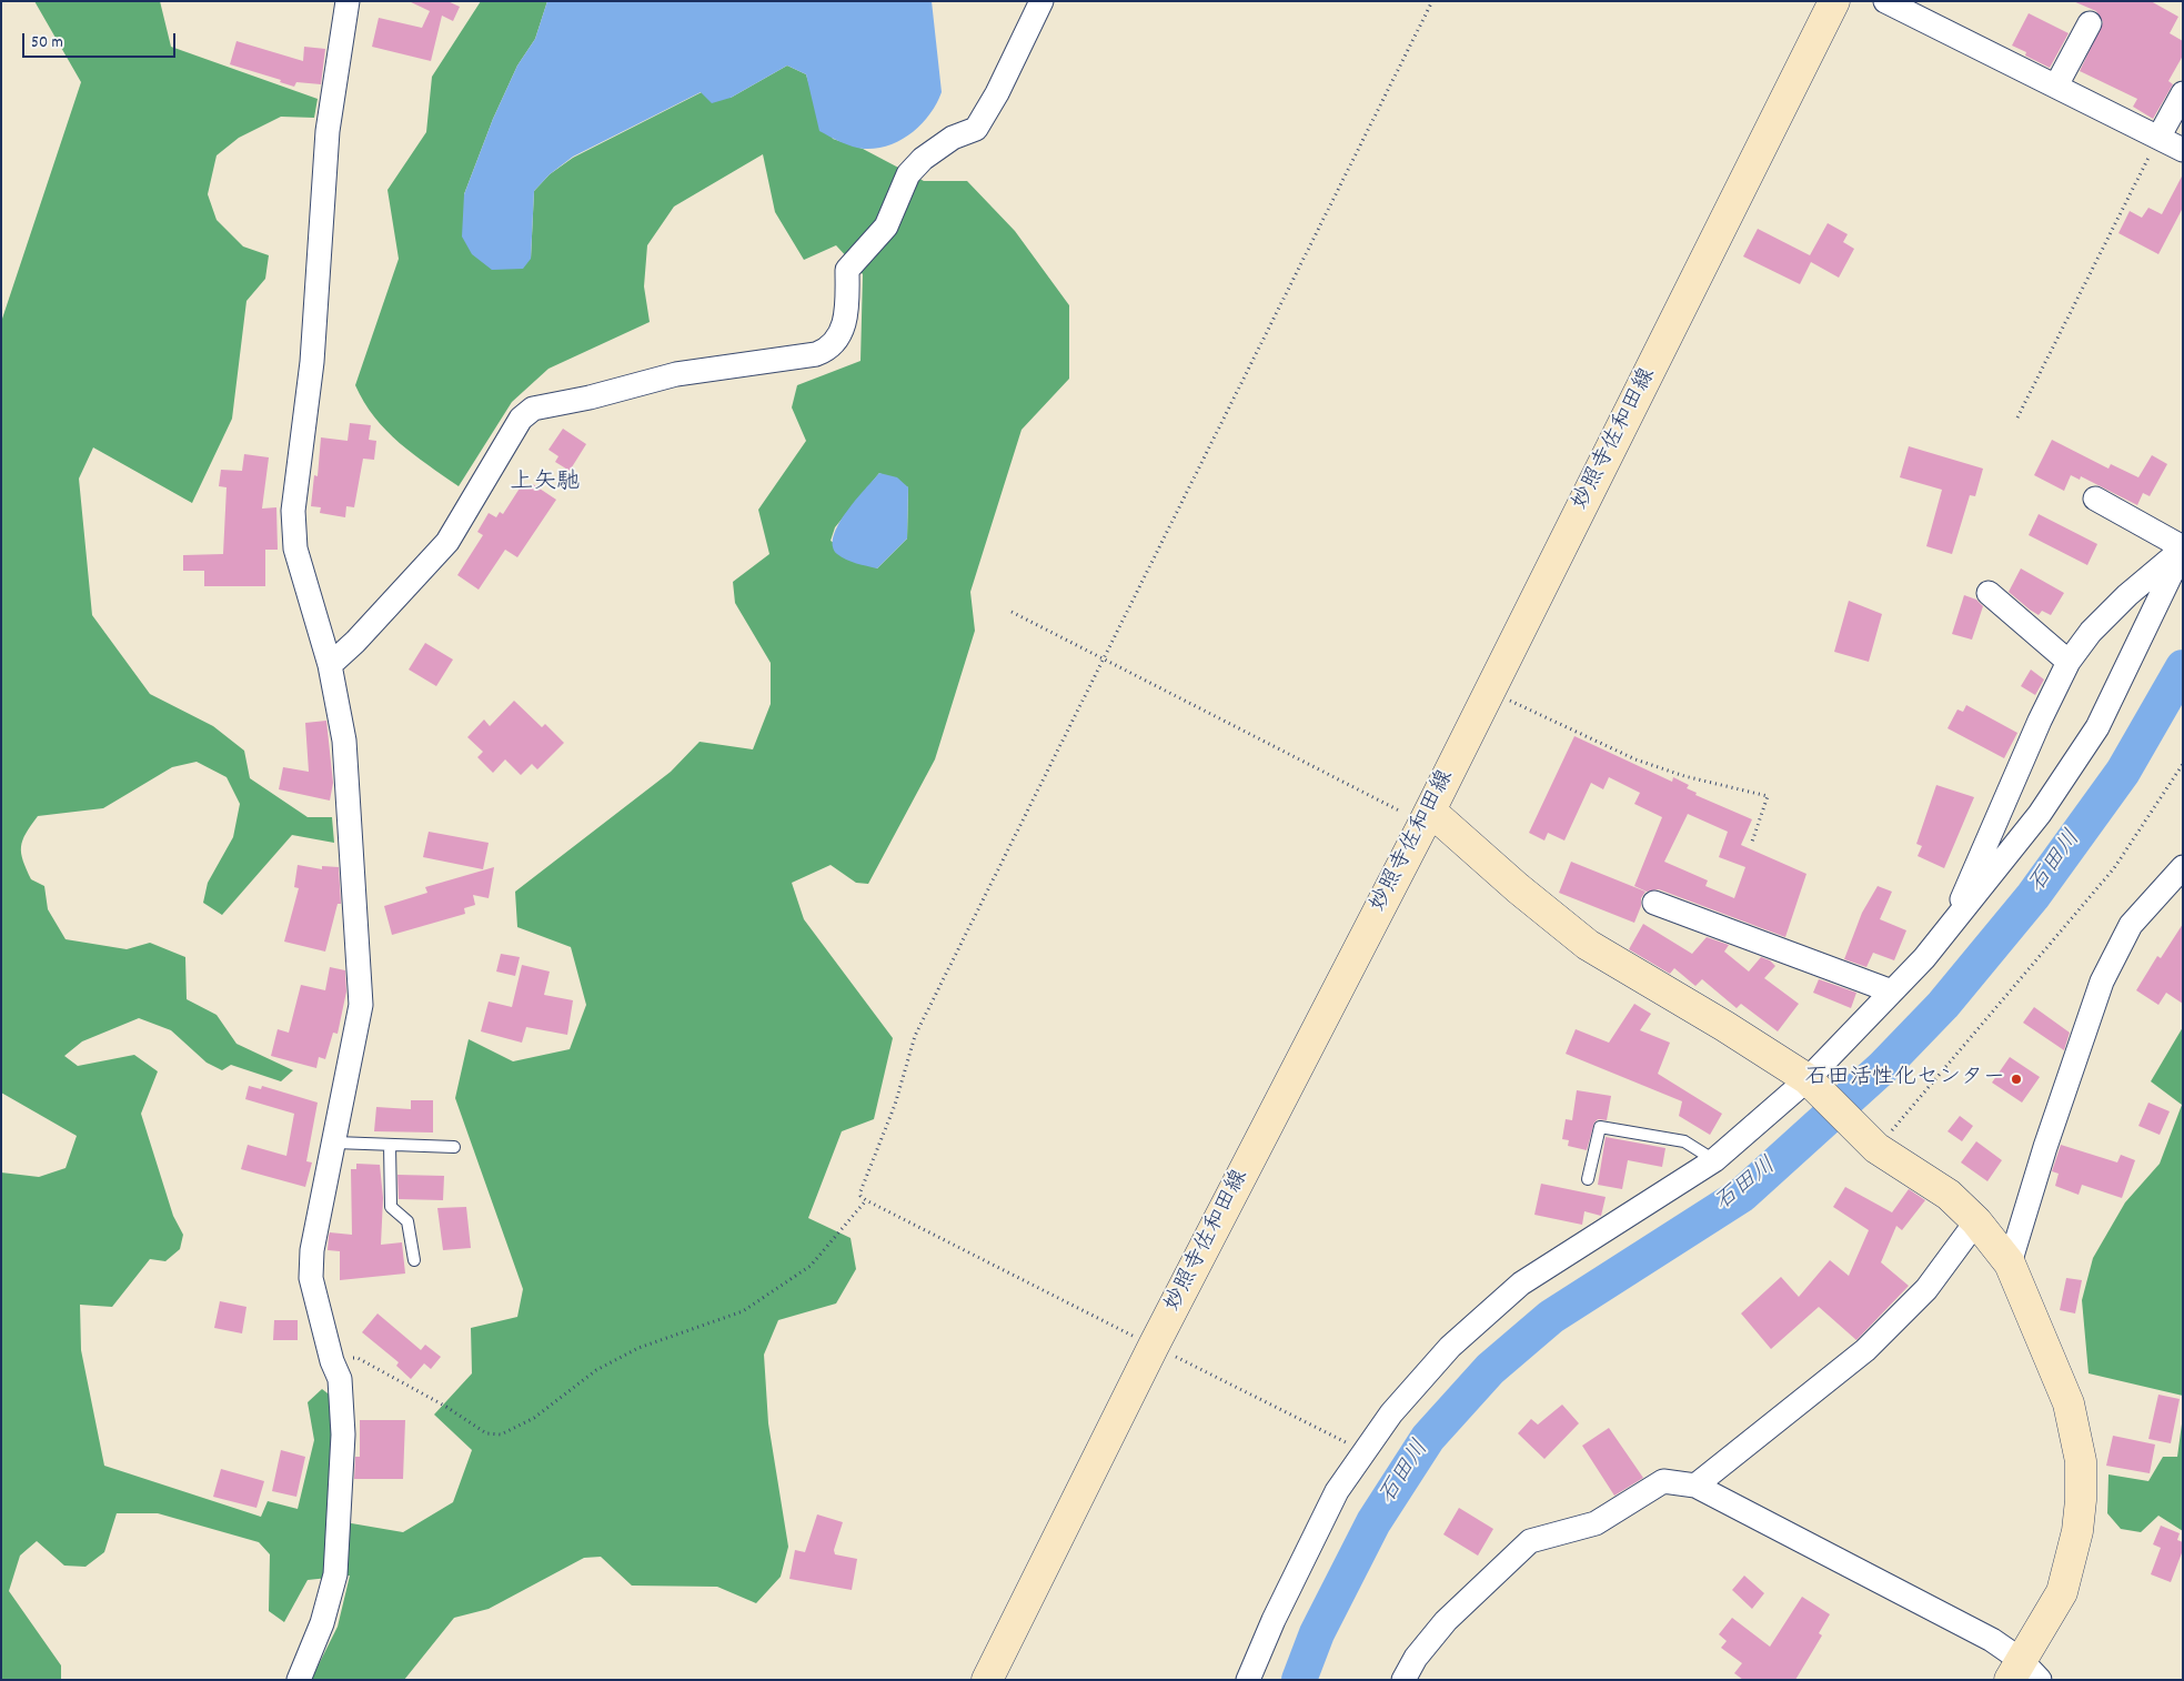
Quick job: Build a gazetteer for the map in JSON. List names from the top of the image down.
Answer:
{
  "streets": {
    "main road": ["妙照寺佐和田線"]
  },
  "districts": ["上矢馳"],
  "water": ["石田川"],
  "places": ["石田活性化センター"],
  "scale_bar": "50 m"
}
